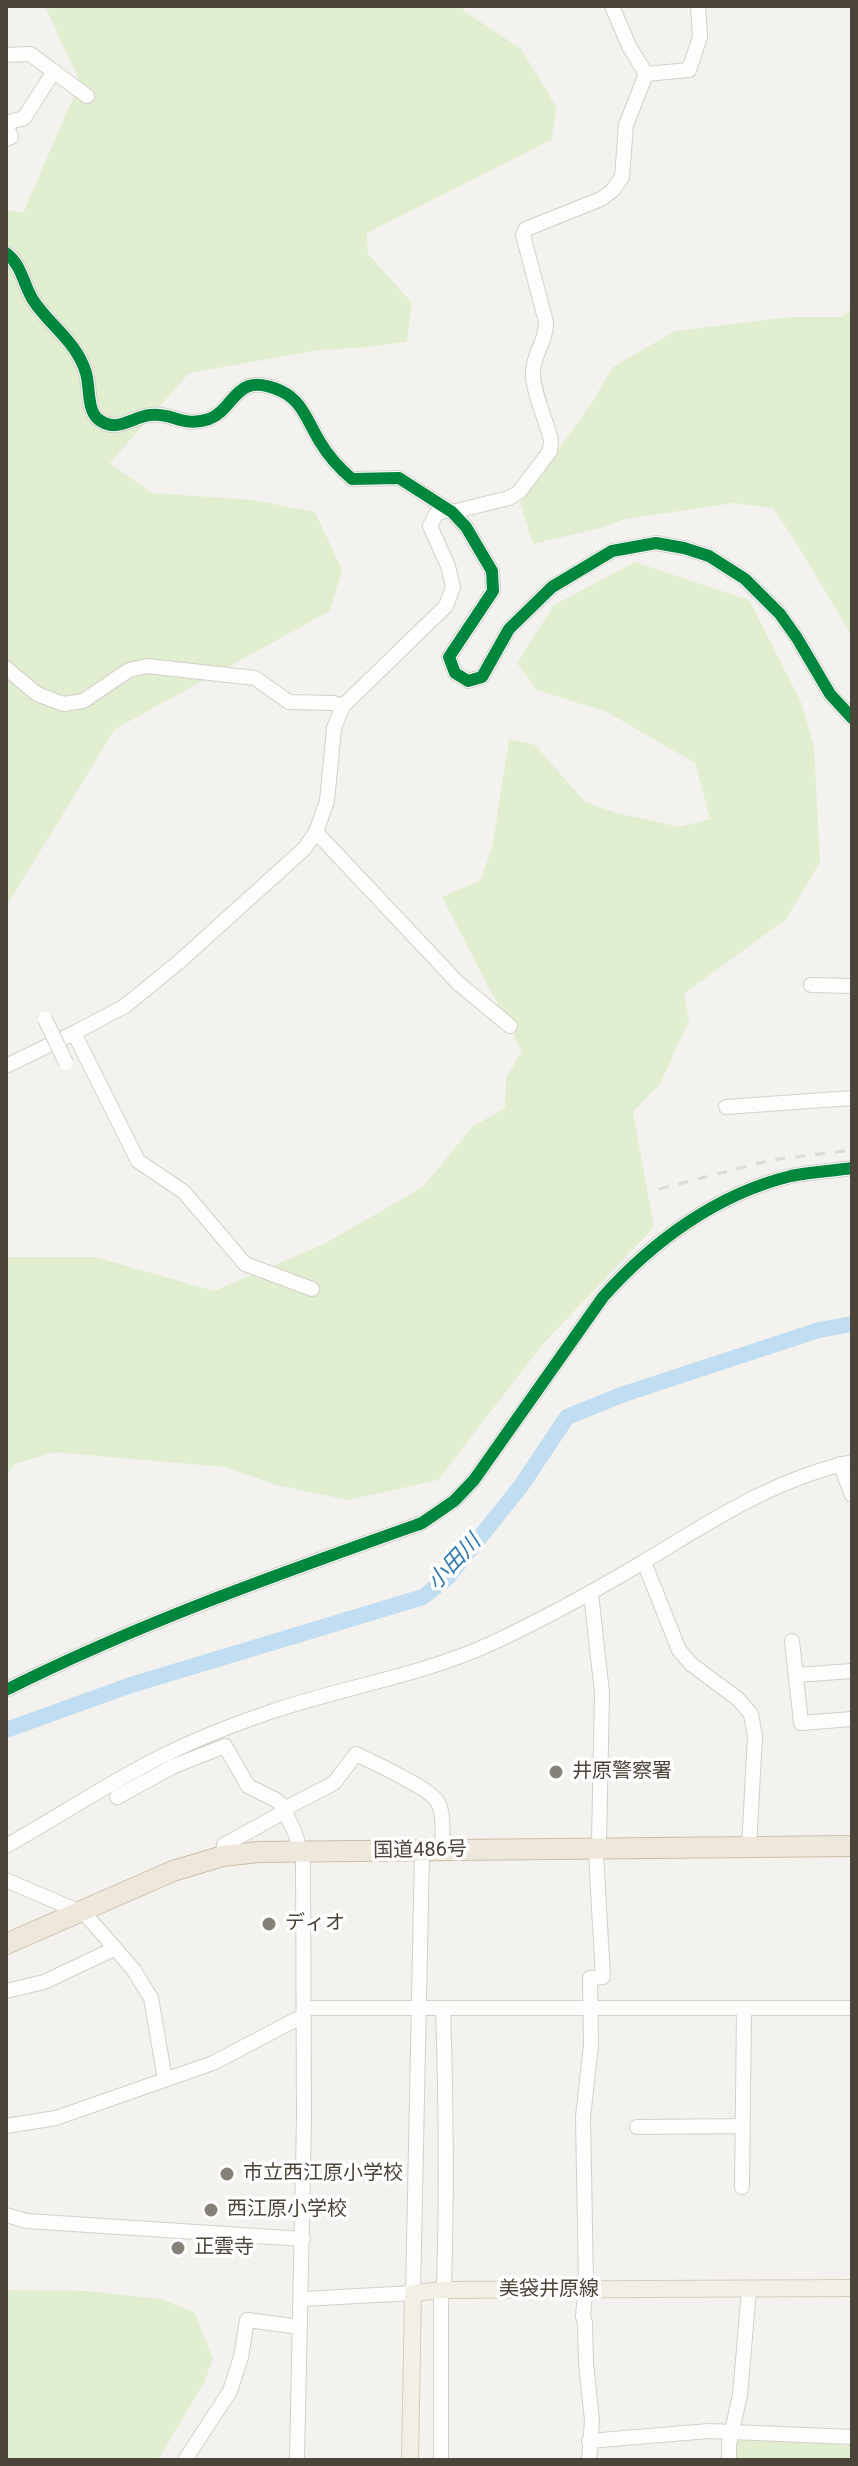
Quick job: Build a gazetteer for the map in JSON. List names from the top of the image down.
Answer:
{
  "streets": {
    "highway": ["国道486号"],
    "main road": ["美袋井原線"]
  },
  "water": ["小田川"],
  "places": [
    "井原警察署",
    "ディオ",
    "市立西江原小学校",
    "西江原小学校",
    "正雲寺"
  ]
}
